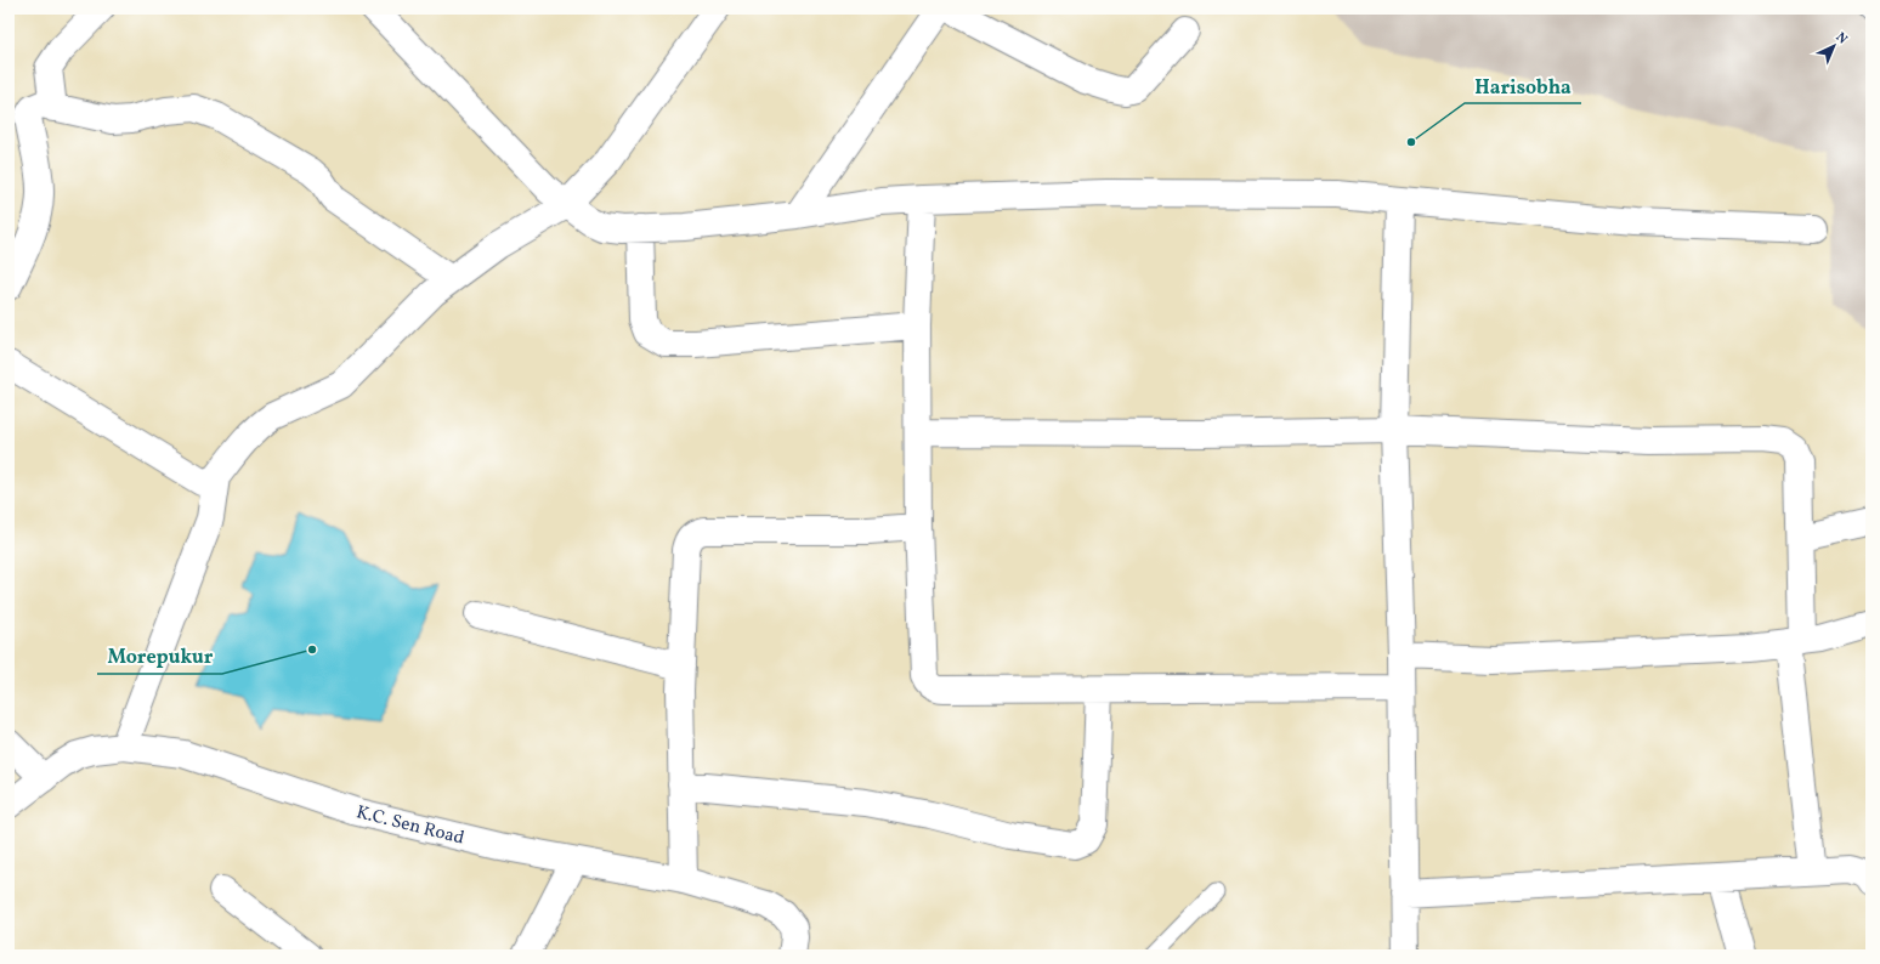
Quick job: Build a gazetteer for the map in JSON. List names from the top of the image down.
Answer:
{
  "streets": {
    "street": ["K.C. Sen Road"]
  },
  "places": ["Harisobha", "Morepukur"],
  "north": "top right"
}
